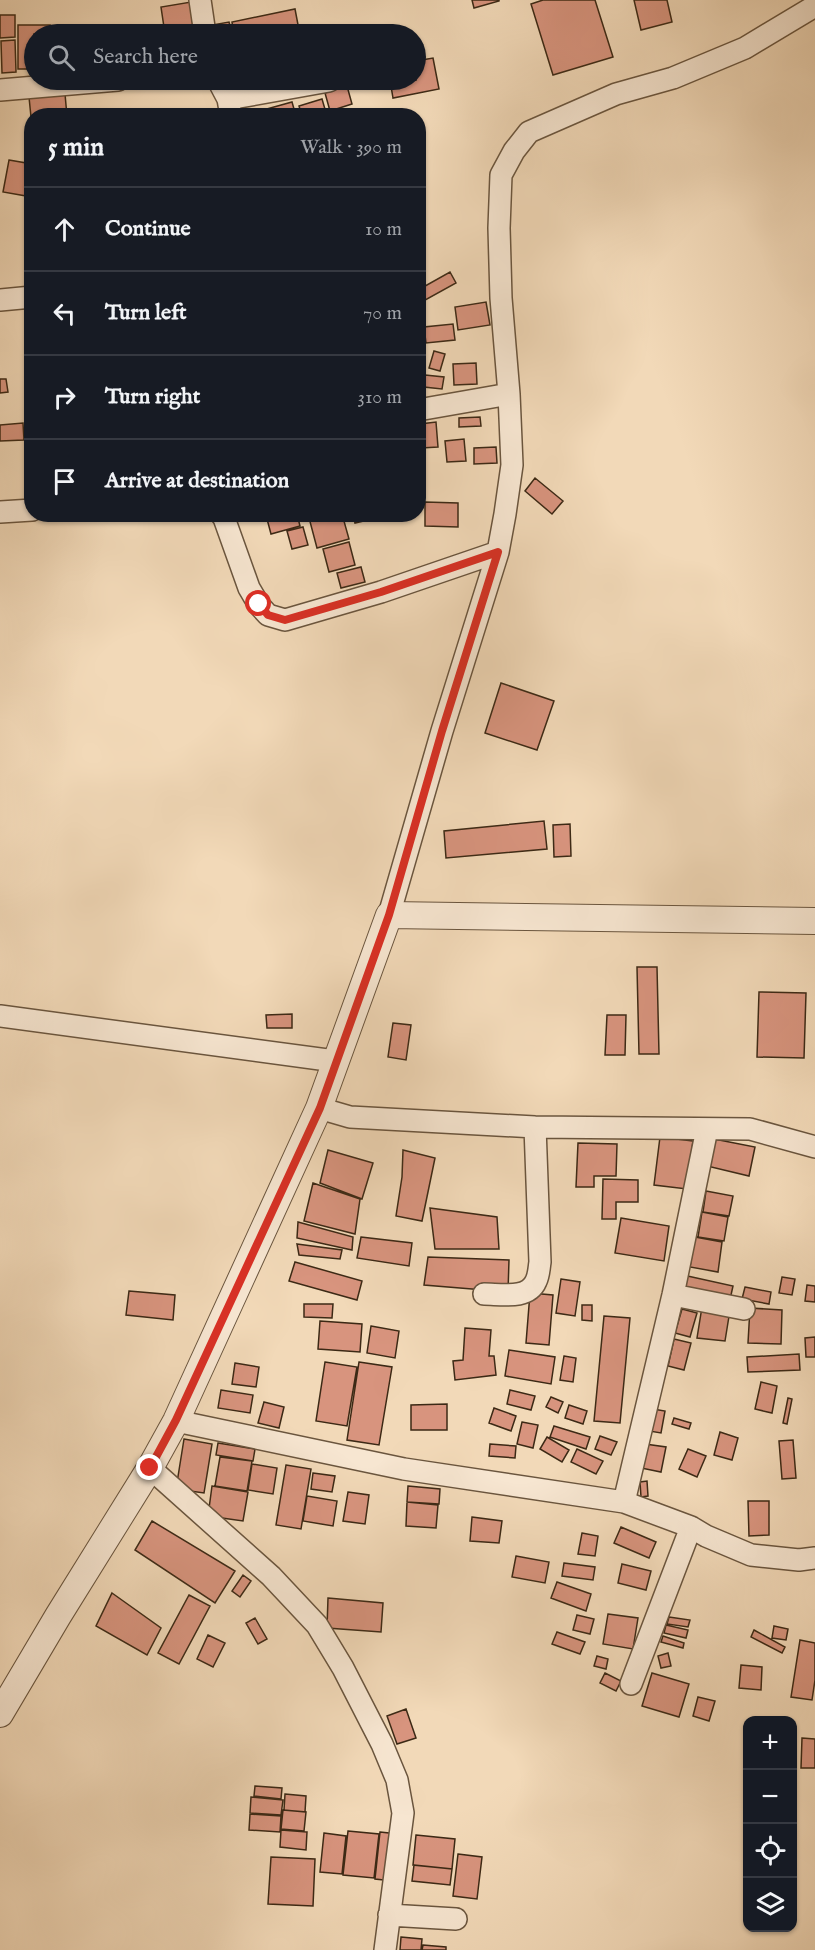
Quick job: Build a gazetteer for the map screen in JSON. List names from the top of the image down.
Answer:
{
  "page": {
    "search": "Search here",
    "heading": ["5 min", "Walk · 390 m"],
    "list": [
      ["Continue", "10 m"],
      ["Turn left", "70 m"],
      ["Turn right", "310 m"],
      "Arrive at destination"
    ],
    "map_buttons": ["+", "−"]
  }
}
